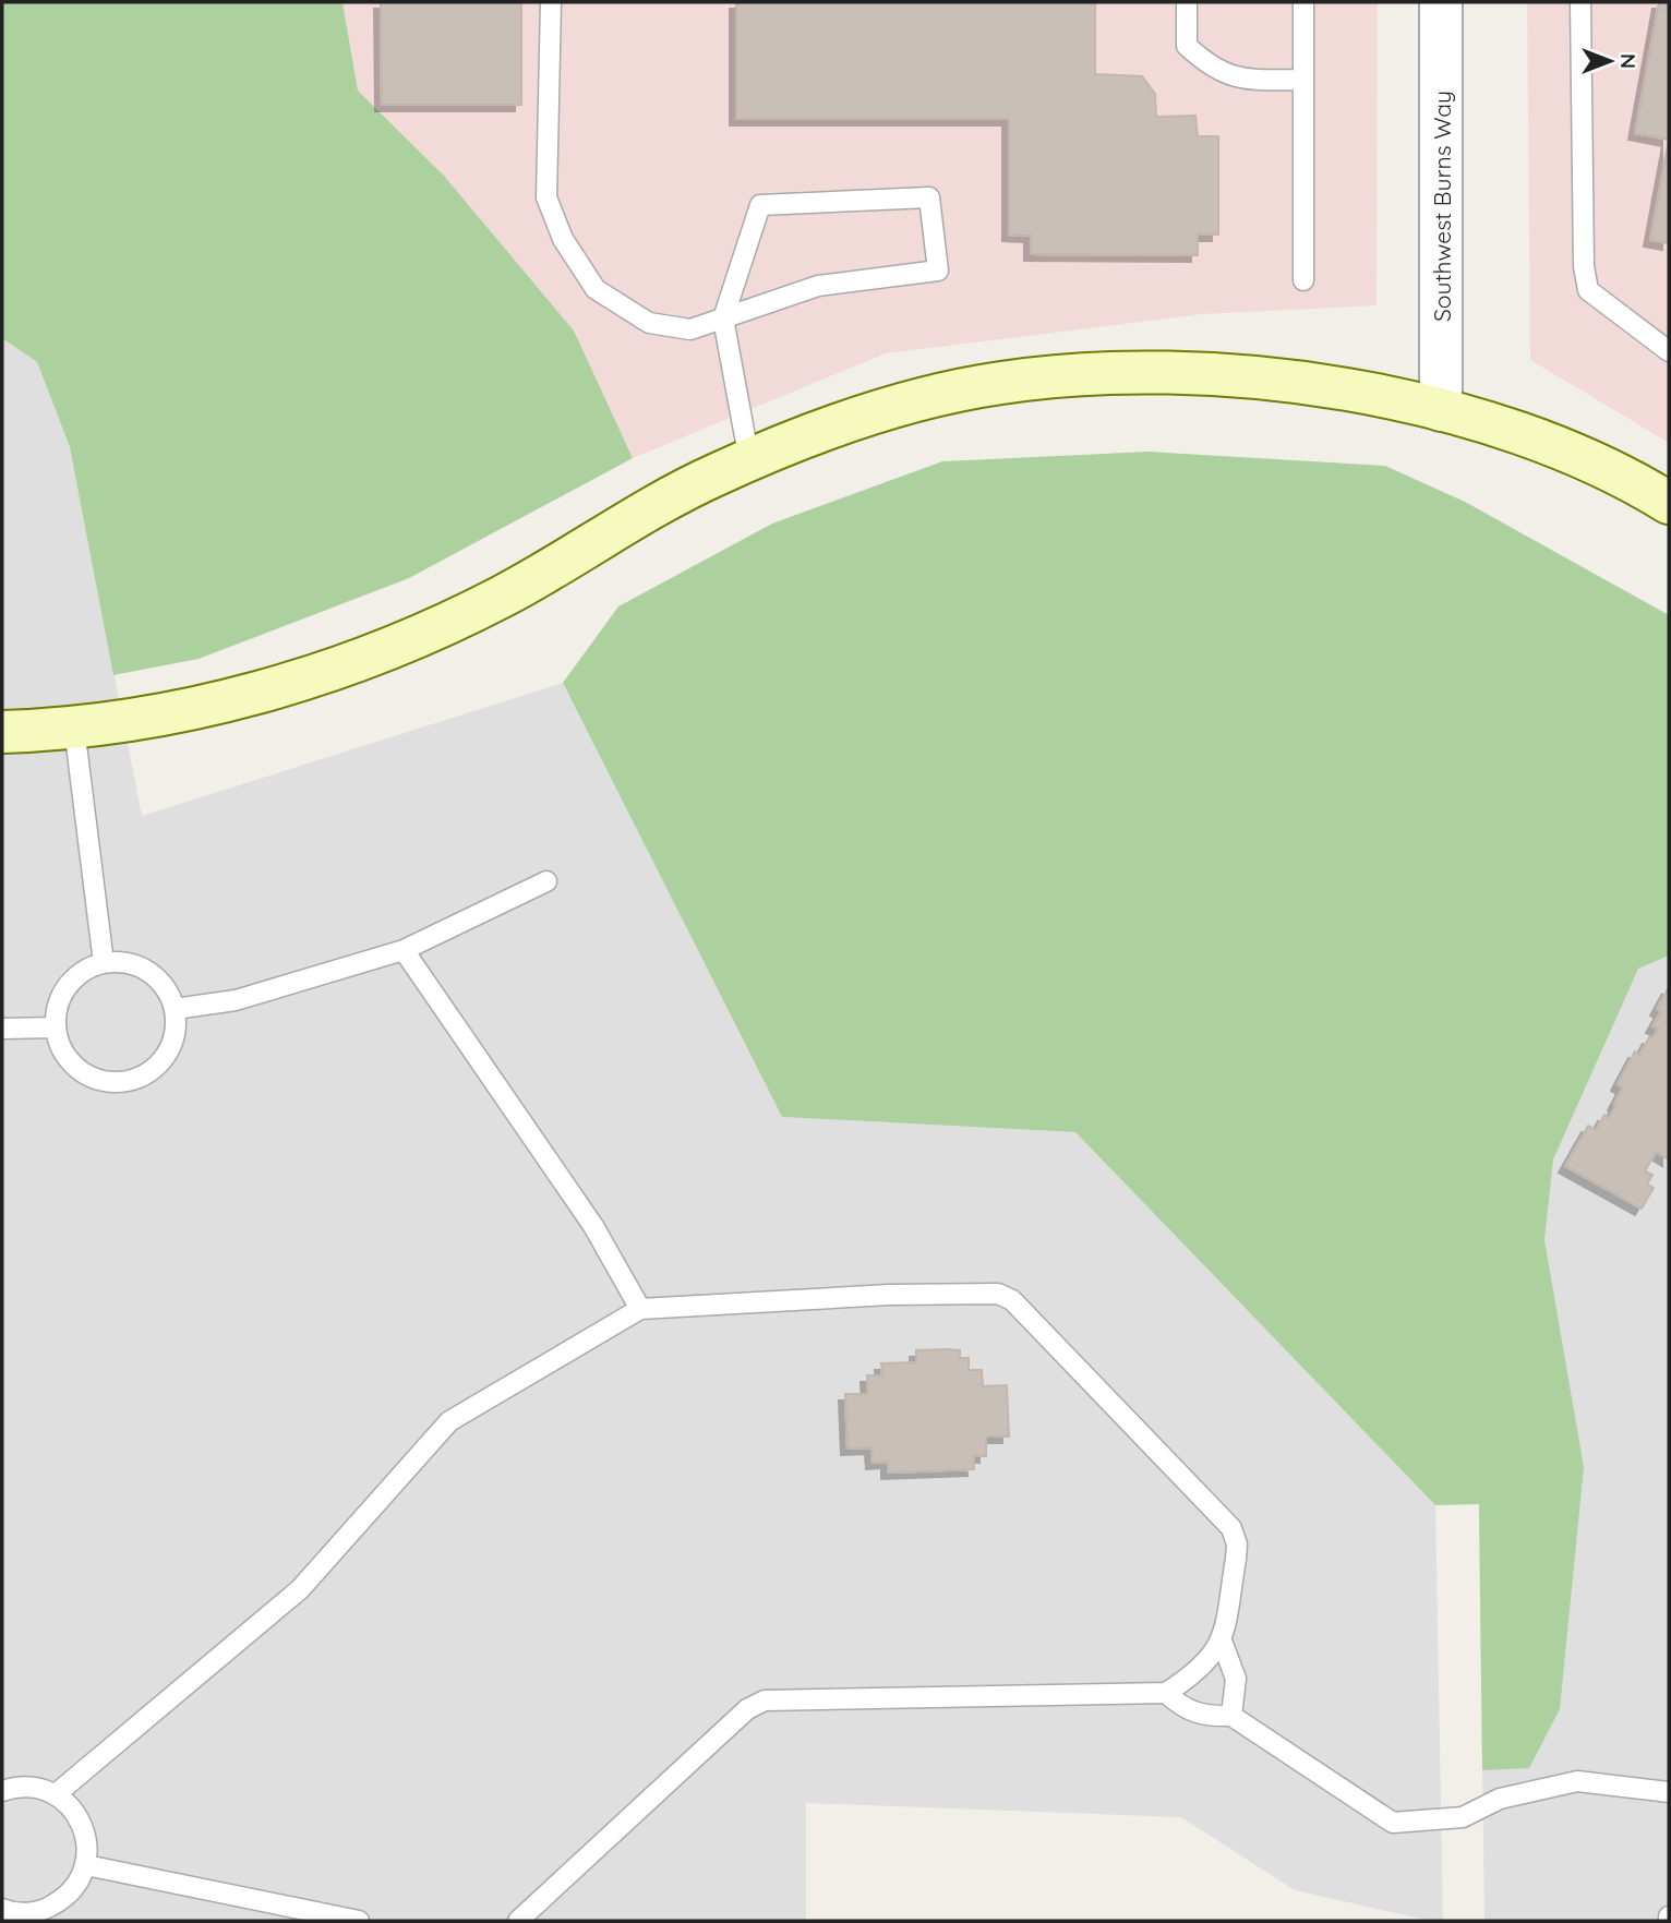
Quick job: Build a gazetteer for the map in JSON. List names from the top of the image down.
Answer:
{
  "streets": {
    "street": ["Southwest Burns Way"]
  },
  "north": "right"
}
